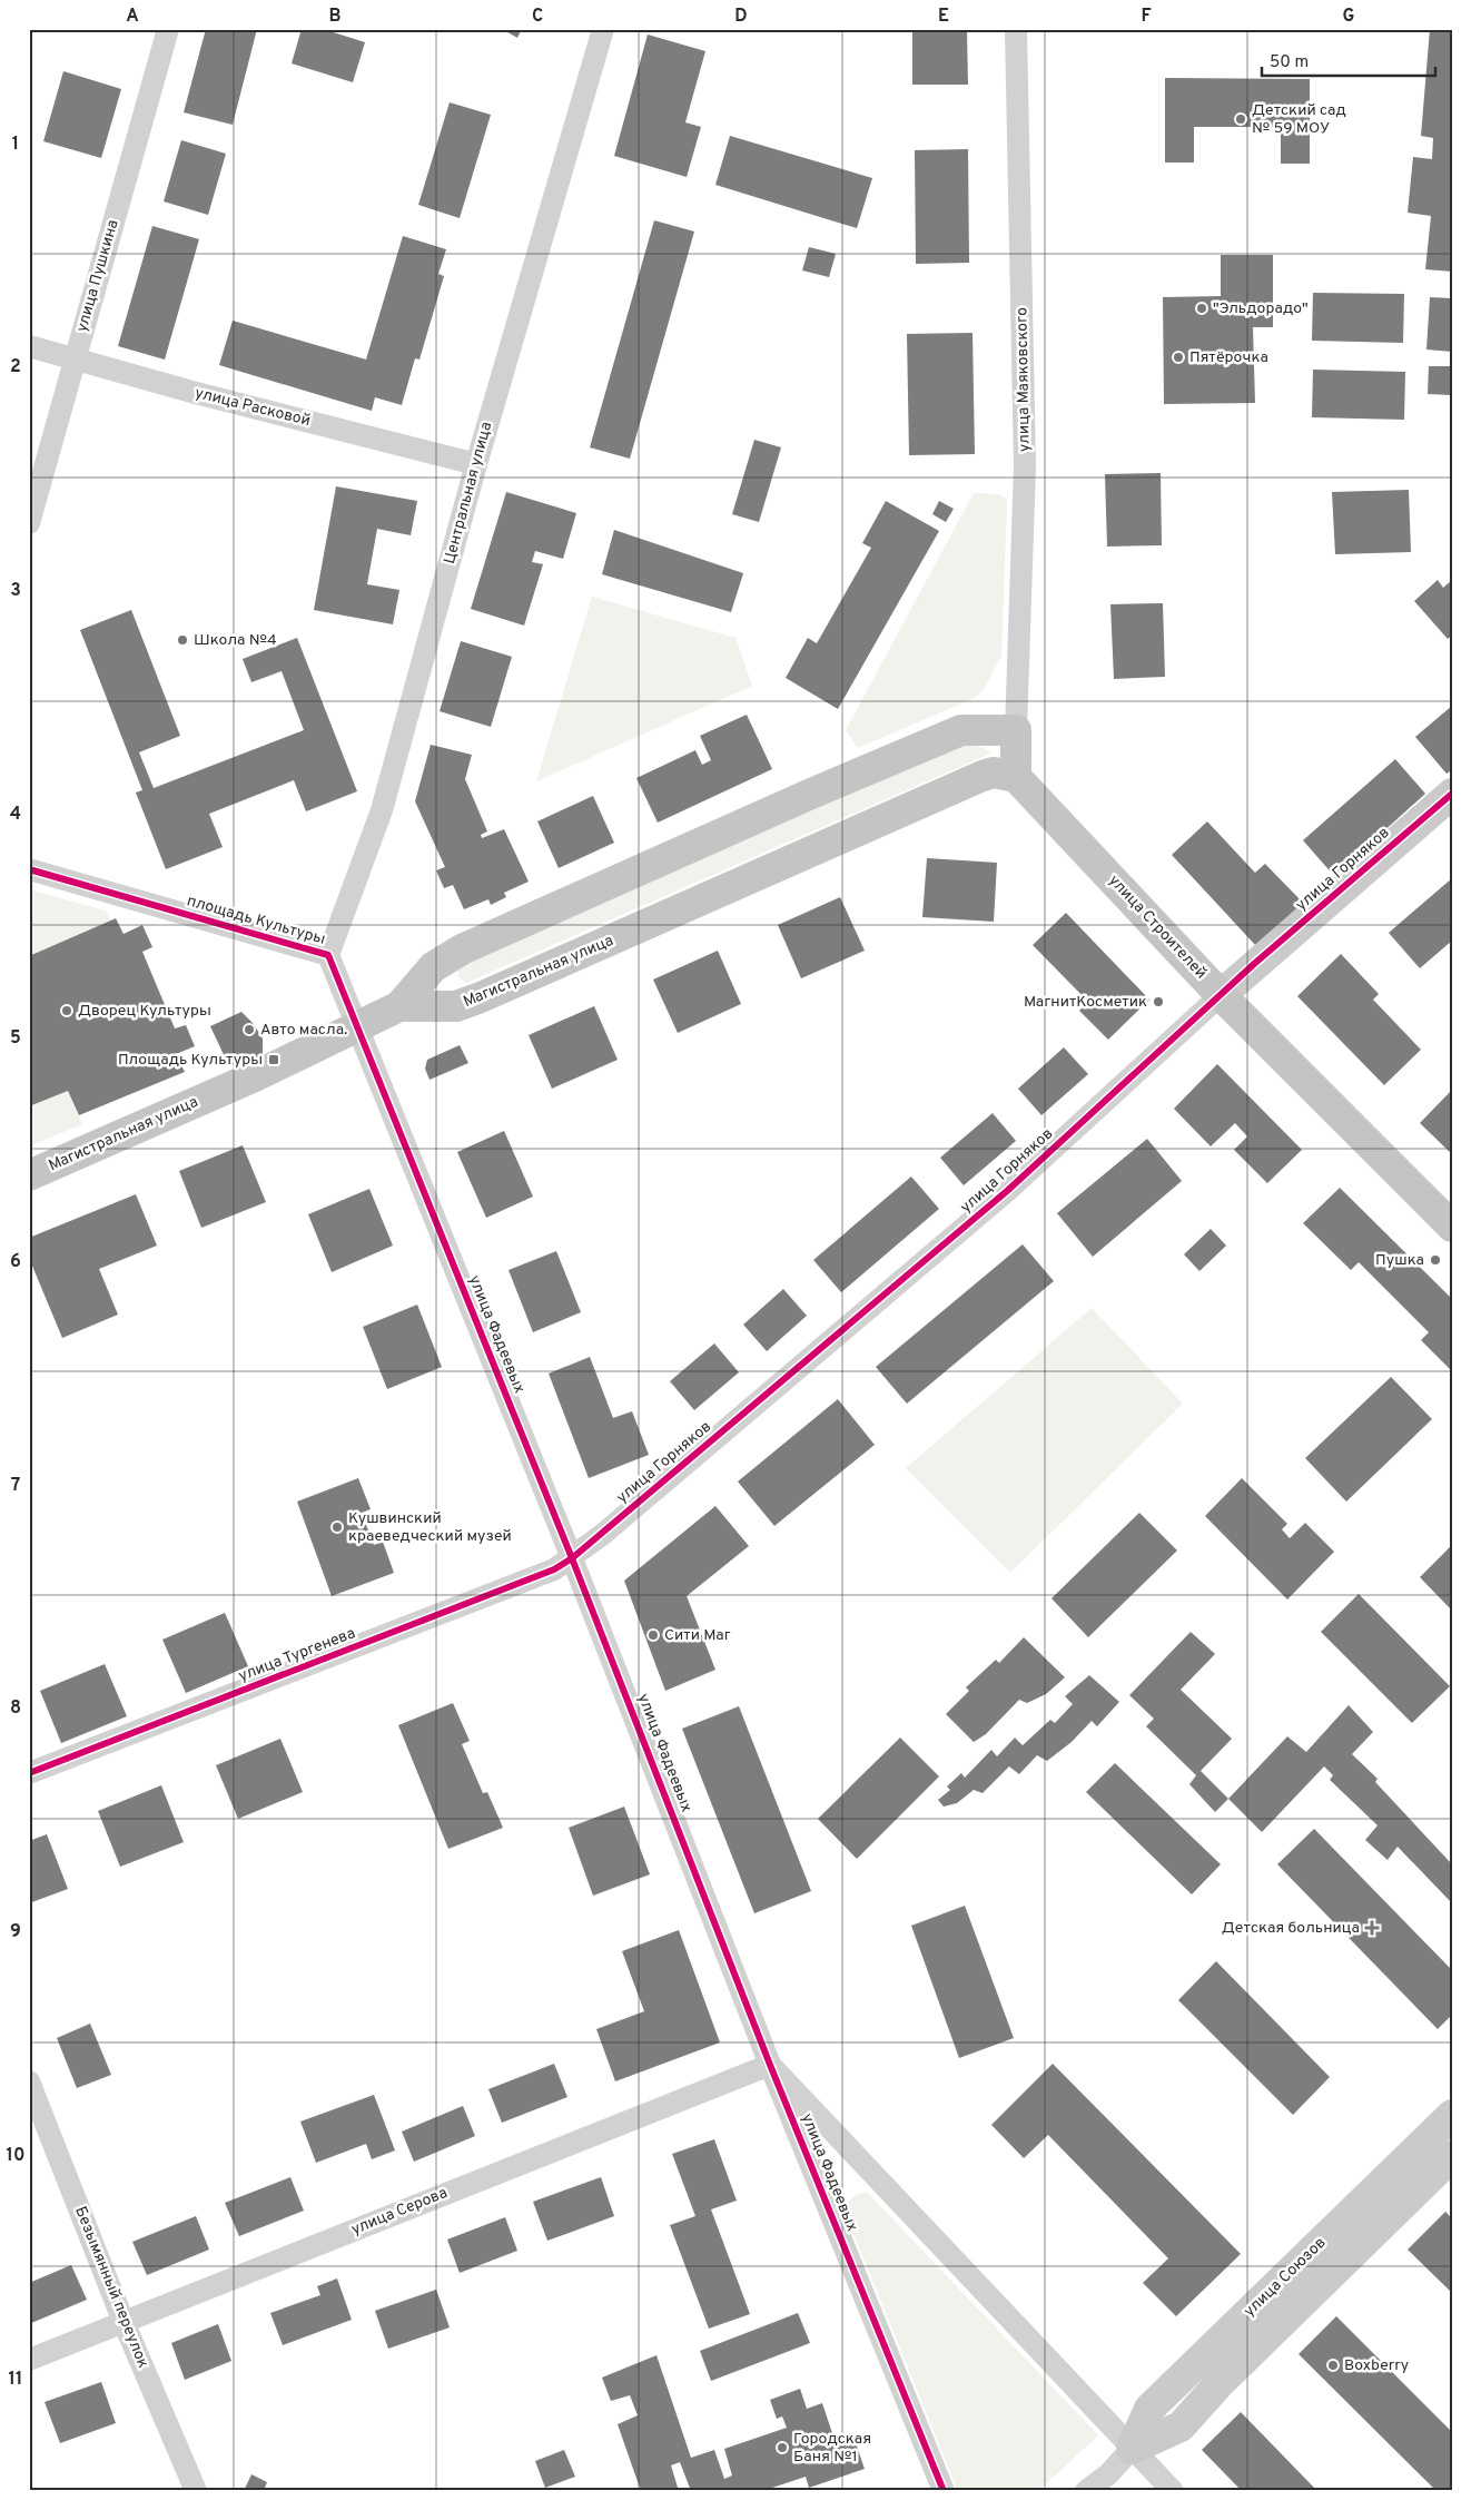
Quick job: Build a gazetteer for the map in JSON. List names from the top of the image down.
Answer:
{
  "streets": {
    "main road": ["улица Строителей", "Магистральная улица"],
    "street": [
      "улица Пушкина",
      "улица Маяковского",
      "улица Расковой",
      "Центральная улица",
      "улица Горняков",
      "площадь Культуры",
      "улица Фадеевых",
      "улица Тургенева",
      "улица Серова",
      "улица Союзов",
      "Безымянный переулок"
    ]
  },
  "crossings": [
    ["улица Пушкина", "улица Расковой"],
    ["улица Расковой", "Центральная улица"],
    ["Центральная улица", "площадь Культуры"],
    ["улица Горняков", "улица Строителей"],
    ["улица Горняков", "улица Фадеевых"],
    ["улица Горняков", "улица Тургенева"],
    ["площадь Культуры", "Магистральная улица"],
    ["площадь Культуры", "улица Фадеевых"],
    ["улица Строителей", "Магистральная улица"],
    ["Магистральная улица", "улица Фадеевых"],
    ["улица Фадеевых", "улица Тургенева"],
    ["улица Фадеевых", "улица Серова"],
    ["улица Серова", "Безымянный переулок"]
  ],
  "places": {
    "other": [
      "Детский сад № 59 МОУ",
      "\"Эльдорадо\"",
      "Пятёрочка",
      "Школа №4",
      "МагнитКосметик",
      "Дворец Культуры",
      "Авто масла.",
      "Пушка",
      "Кушвинский краеведческий музей",
      "Сити Маг",
      "Boxberry",
      "Городская Баня №1"
    ],
    "transit": ["Площадь Культуры"],
    "health": ["Детская больница"]
  },
  "scale_bar": "50 m",
  "grid": {
    "columns": [
      "A",
      "B",
      "C",
      "D",
      "E",
      "F",
      "G"
    ],
    "rows": [
      "1",
      "2",
      "3",
      "4",
      "5",
      "6",
      "7",
      "8",
      "9",
      "10",
      "11"
    ]
  }
}
